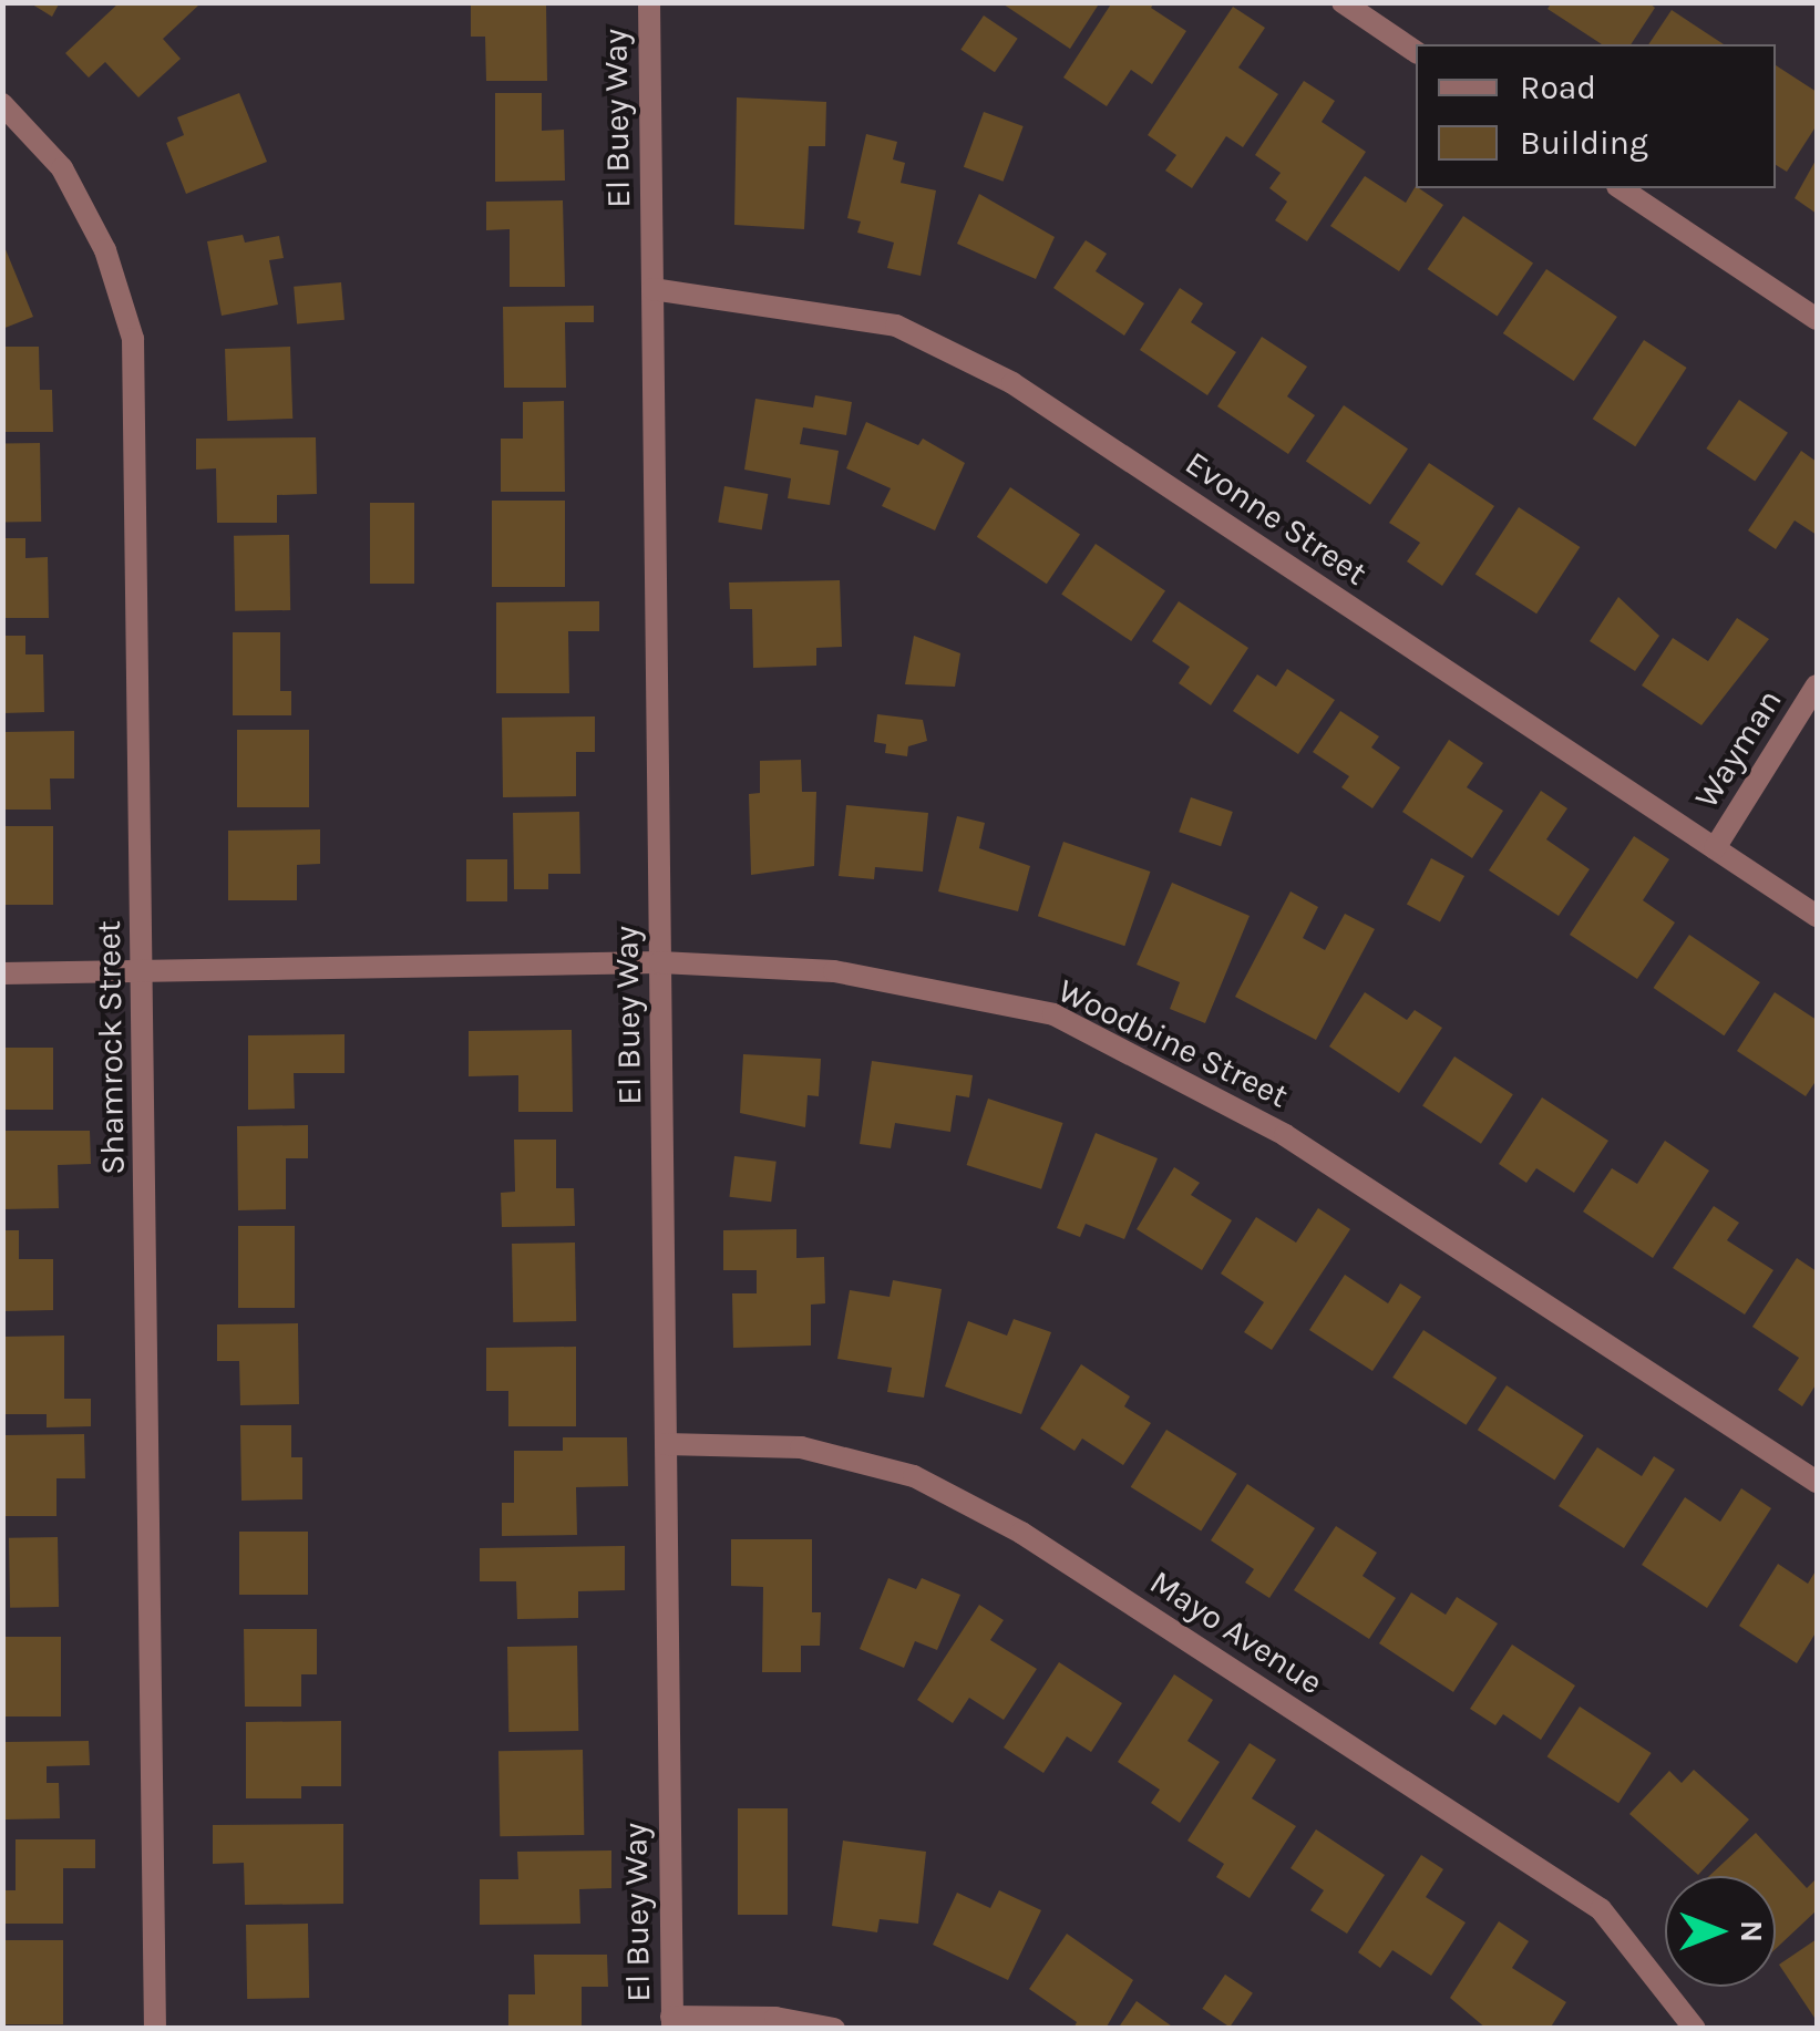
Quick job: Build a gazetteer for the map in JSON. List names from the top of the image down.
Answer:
{
  "streets": {
    "street": [
      "El Buey Way",
      "Evonne Street",
      "Wayman",
      "Woodbine Street",
      "Shamrock Street",
      "Mayo Avenue"
    ]
  },
  "crossings": [
    ["El Buey Way", "Evonne Street"],
    ["El Buey Way", "Woodbine Street"],
    ["El Buey Way", "Mayo Avenue"],
    ["Evonne Street", "Wayman"],
    ["Woodbine Street", "Shamrock Street"]
  ],
  "legend": ["Road", "Building"],
  "north": "right"
}
